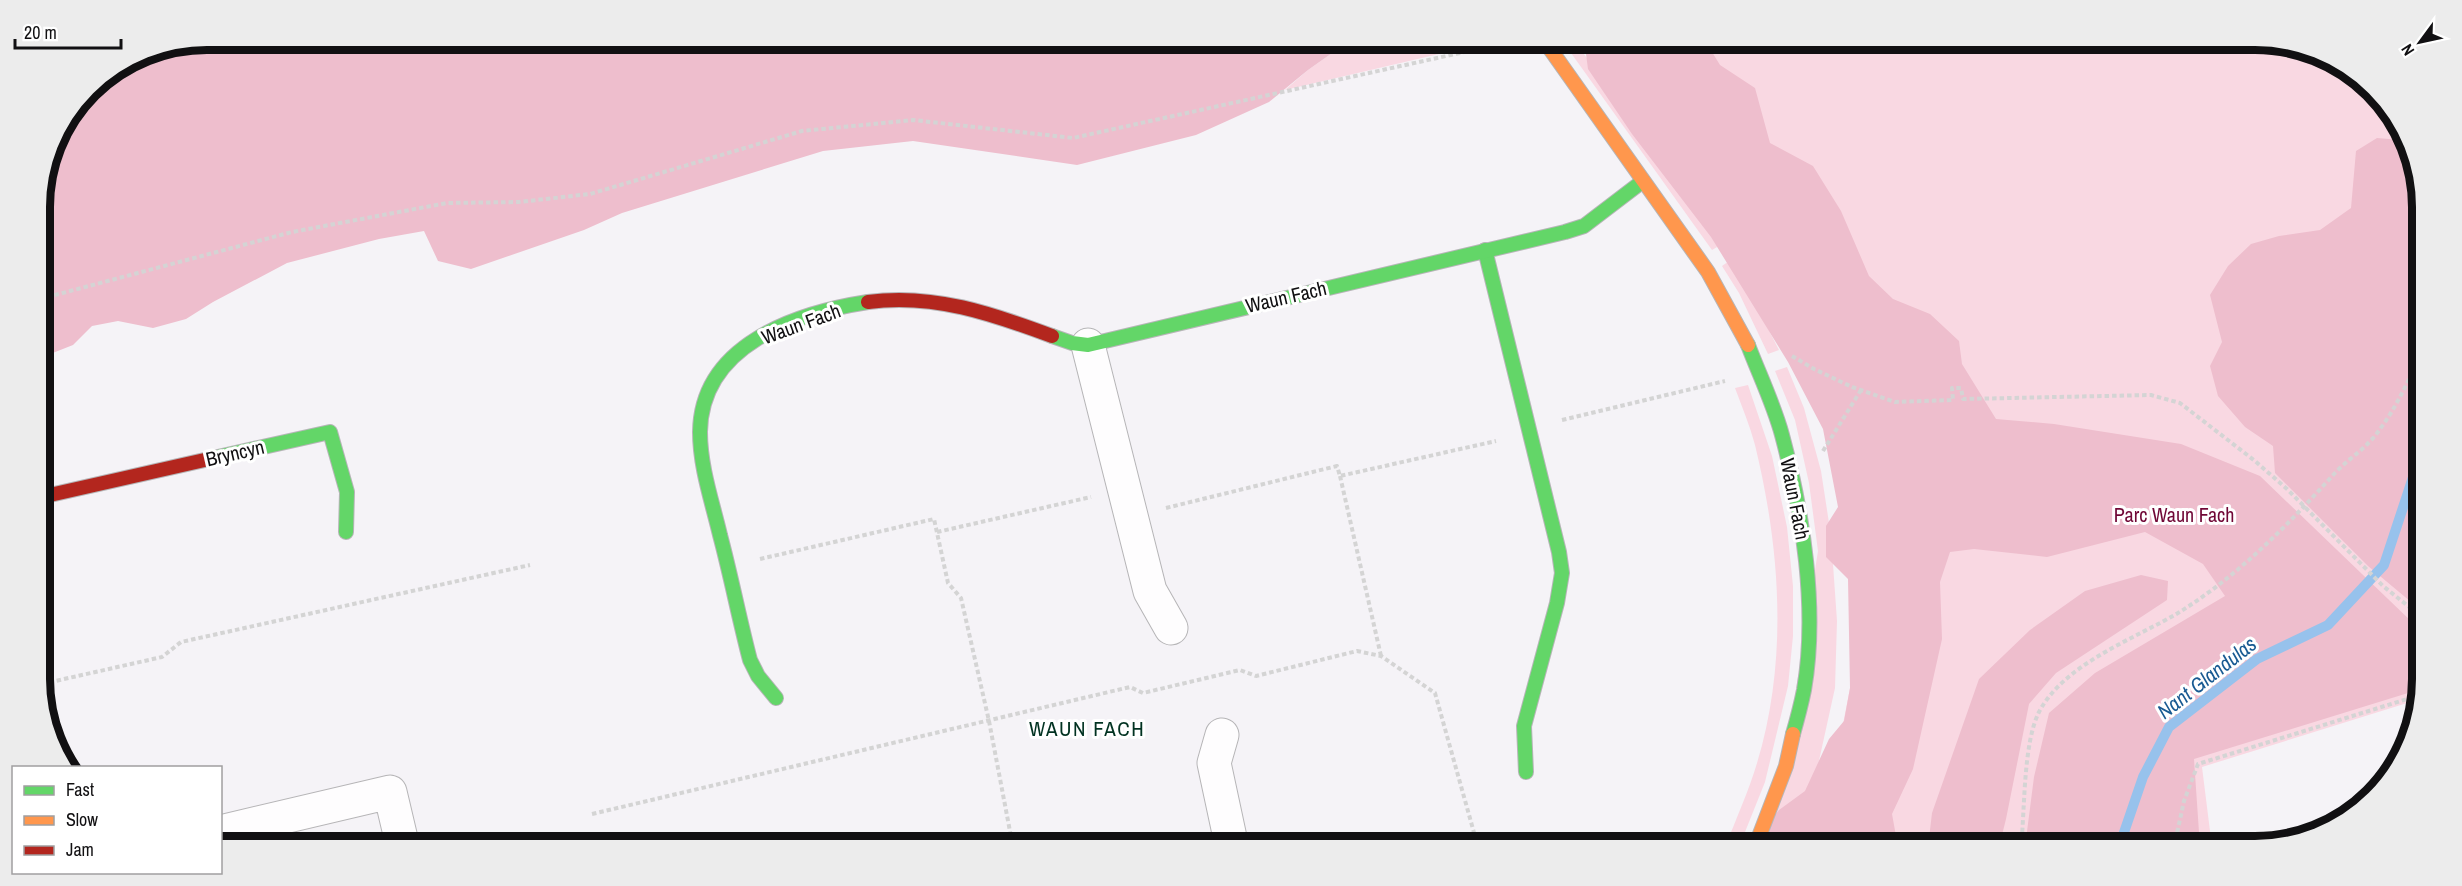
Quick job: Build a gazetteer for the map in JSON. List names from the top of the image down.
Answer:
{
  "streets": {
    "street": ["Waun Fach", "Bryncyn"]
  },
  "districts": ["WAUN FACH"],
  "water": ["Nant Glandulas"],
  "parks": ["Parc Waun Fach"],
  "legend": ["Fast", "Slow", "Jam"],
  "scale_bar": "20 m",
  "north": "bottom left"
}
